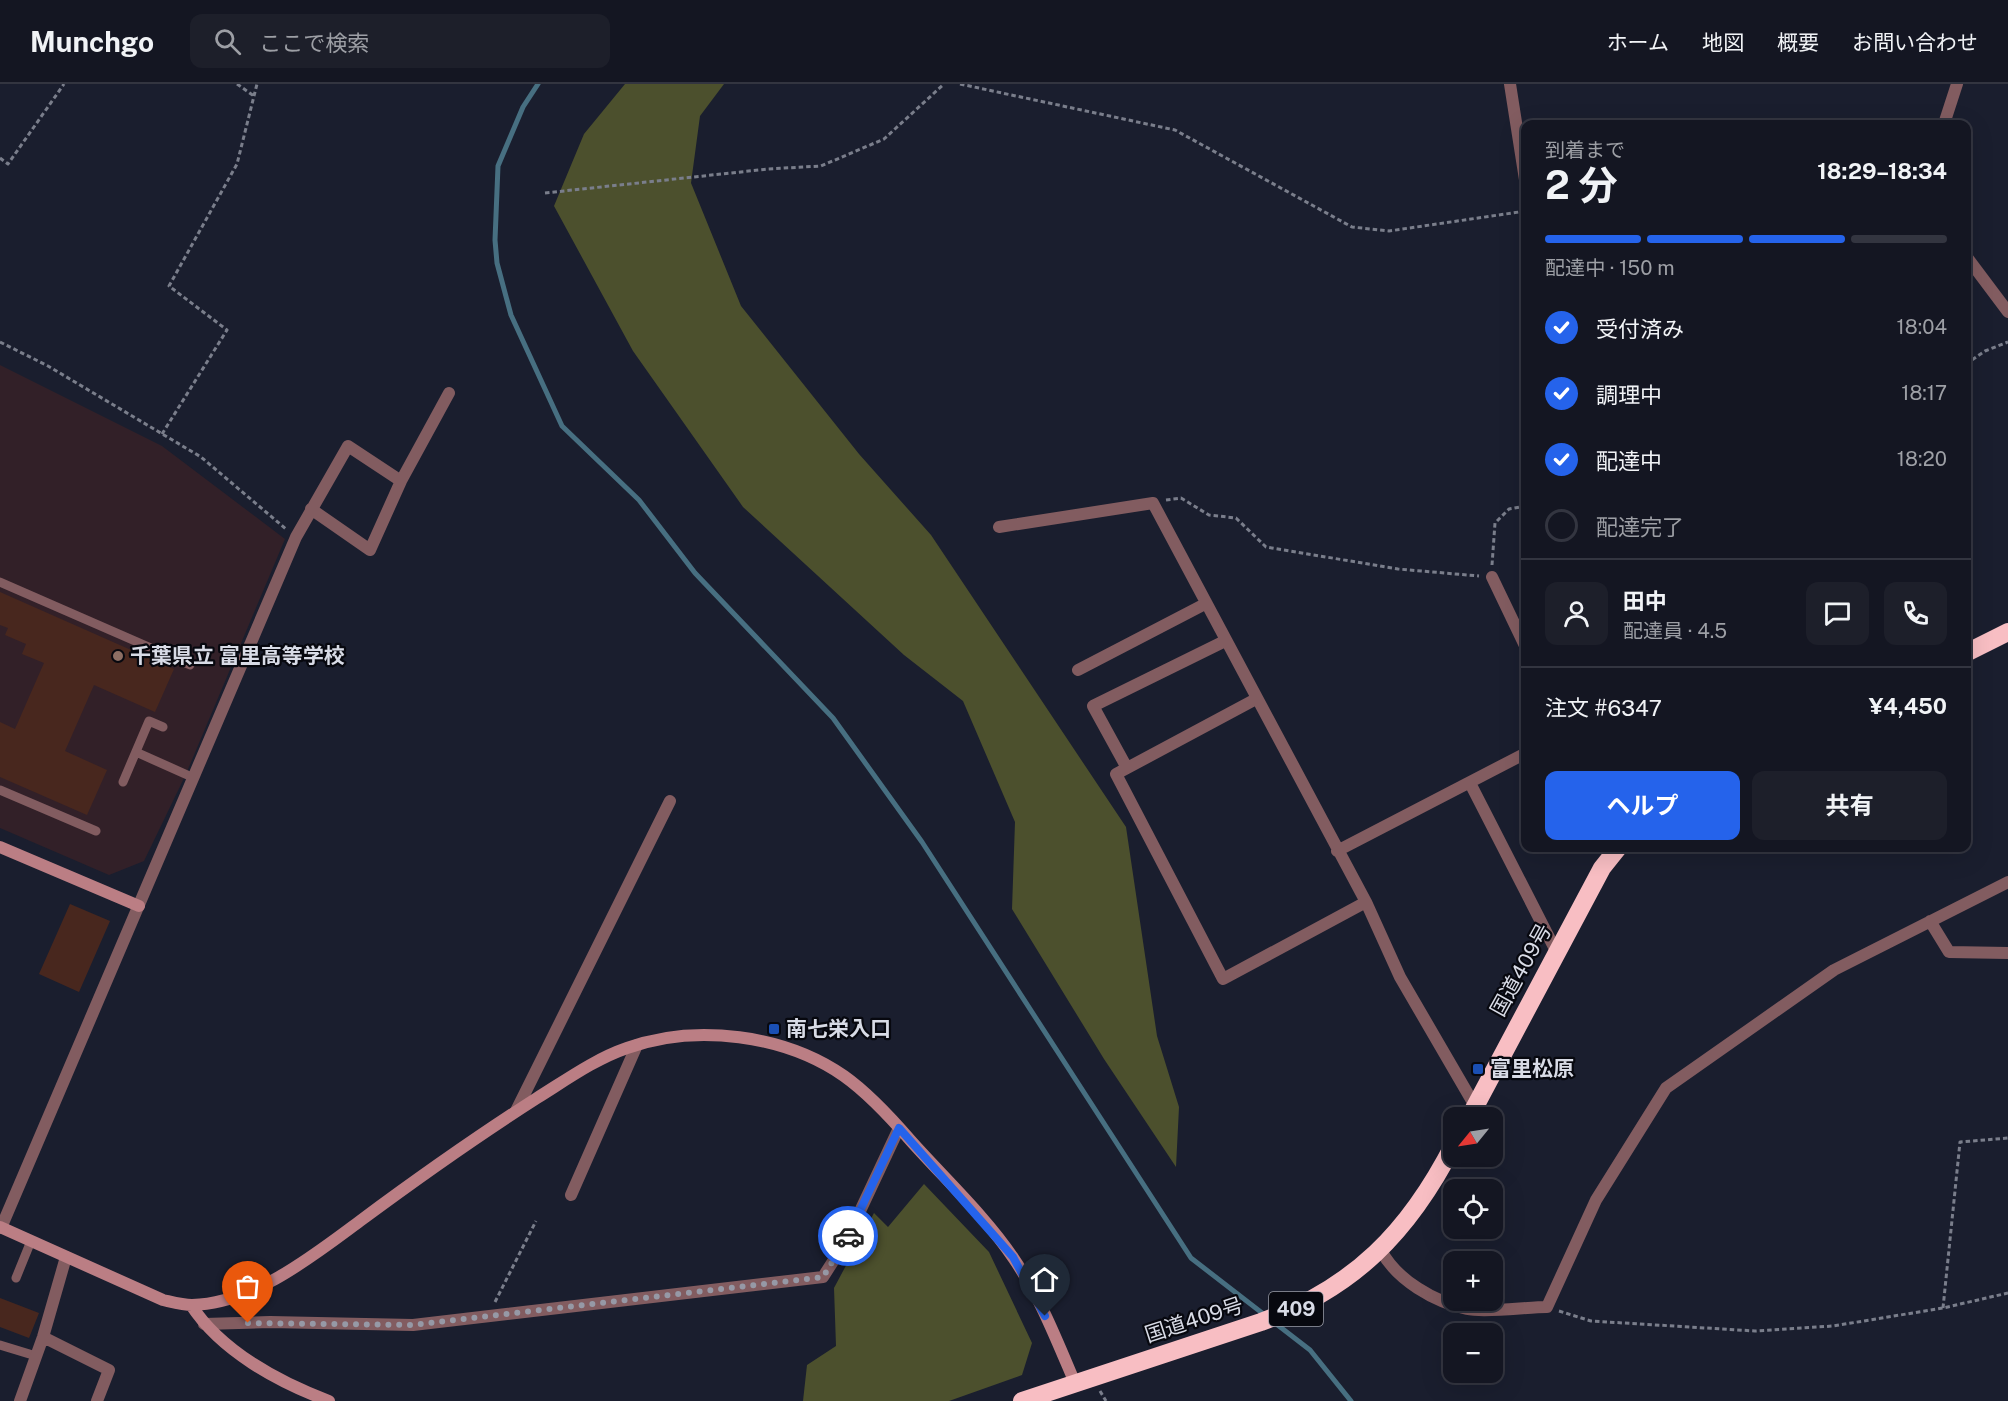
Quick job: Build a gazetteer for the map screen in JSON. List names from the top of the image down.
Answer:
{
  "streets": {
    "highway": ["国道409号", "409"]
  },
  "places": {
    "other": ["千葉県立 富里高等学校"],
    "transit": ["南七栄入口", "富里松原"]
  },
  "north": "bottom left",
  "page": {
    "header": "Munchgo",
    "search": "ここで検索",
    "nav": [
      "ホーム",
      "地図",
      "概要",
      "お問い合わせ"
    ],
    "heading": ["2 分", "到着まで", "18:29–18:34"],
    "panel": [
      "田中",
      "配達員 · 4.5",
      "注文 #6347",
      "¥4,450"
    ],
    "bar": "配達中 · 150 m",
    "list": [
      ["受付済み", "18:04"],
      ["調理中", "18:17"],
      ["配達中", "18:20"],
      "配達完了"
    ],
    "buttons": ["ヘルプ", "共有"],
    "map_buttons": ["+", "−"]
  }
}
